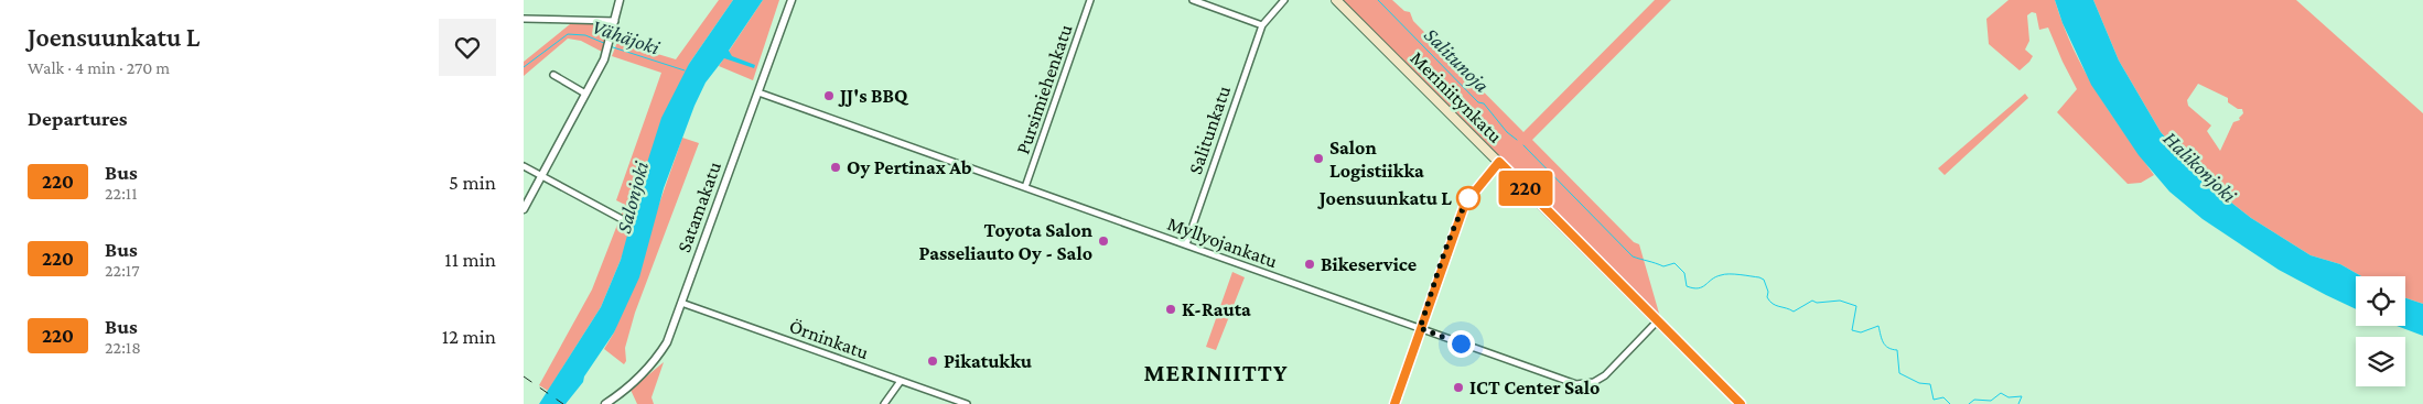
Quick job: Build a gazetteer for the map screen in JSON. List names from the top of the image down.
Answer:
{
  "streets": {
    "main road": ["Meriniitynkatu"],
    "street": [
      "Pursimiehenkatu",
      "Salitunkatu",
      "Satamakatu",
      "Myllyojankatu",
      "Örninkatu"
    ]
  },
  "crossings": [
    ["Pursimiehenkatu", "Myllyojankatu"],
    ["Meriniitynkatu", "Myllyojankatu"],
    ["Salitunkatu", "Myllyojankatu"],
    ["Satamakatu", "Myllyojankatu"],
    ["Satamakatu", "Örninkatu"]
  ],
  "districts": ["MERINIITTY"],
  "water": [
    "Vähäjoki",
    "Salitunoja",
    "Halikonjoki",
    "Salonjoki"
  ],
  "places": [
    "JJ's BBQ",
    "Salon Logistiikka",
    "Oy Pertinax Ab",
    "Joensuunkatu L",
    "Toyota Salon Passeliauto Oy - Salo",
    "Bikeservice",
    "K-Rauta",
    "Pikatukku",
    "ICT Center Salo"
  ],
  "lines": ["bus line 220"],
  "page": {
    "heading": [
      ["Joensuunkatu L", "Walk · 4 min · 270 m"],
      "Departures"
    ],
    "on_map": "220",
    "list": [
      {
        "mark": "220",
        "name": "Bus",
        "note": "22:11",
        "value": "5 min"
      },
      {
        "mark": "220",
        "name": "Bus",
        "note": "22:17",
        "value": "11 min"
      },
      {
        "mark": "220",
        "name": "Bus",
        "note": "22:18",
        "value": "12 min"
      }
    ]
  }
}
